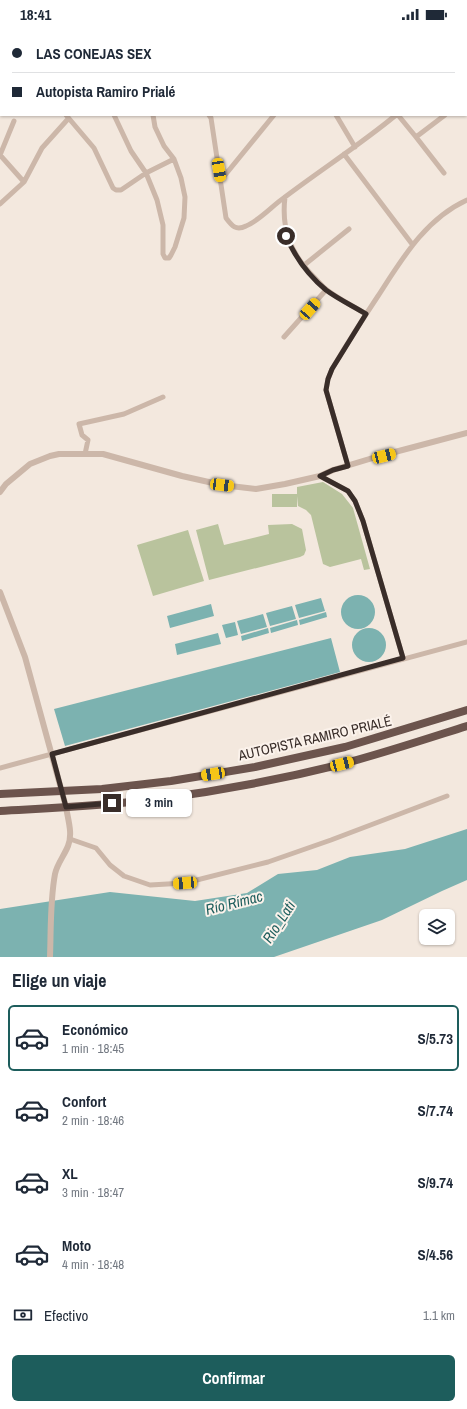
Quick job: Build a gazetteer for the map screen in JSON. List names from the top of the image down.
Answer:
{
  "streets": {
    "highway": ["AUTOPISTA RAMIRO PRIALÉ"]
  },
  "water": ["Río Rímac", "Rio_Lati"],
  "page": {
    "status": "18:41",
    "banner": ["LAS CONEJAS SEX", "Autopista Ramiro Prialé"],
    "bubble": "3 min",
    "heading": "Elige un viaje",
    "list": [
      {
        "name": "Económico",
        "note": "1 min · 18:45",
        "value": "S/5.73"
      },
      {
        "name": "Confort",
        "note": "2 min · 18:46",
        "value": "S/7.74"
      },
      {
        "name": "XL",
        "note": "3 min · 18:47",
        "value": "S/9.74"
      },
      {
        "name": "Moto",
        "note": "4 min · 18:48",
        "value": "S/4.56"
      }
    ],
    "pay": ["Efectivo", "1.1 km"],
    "buttons": "Confirmar"
  }
}
